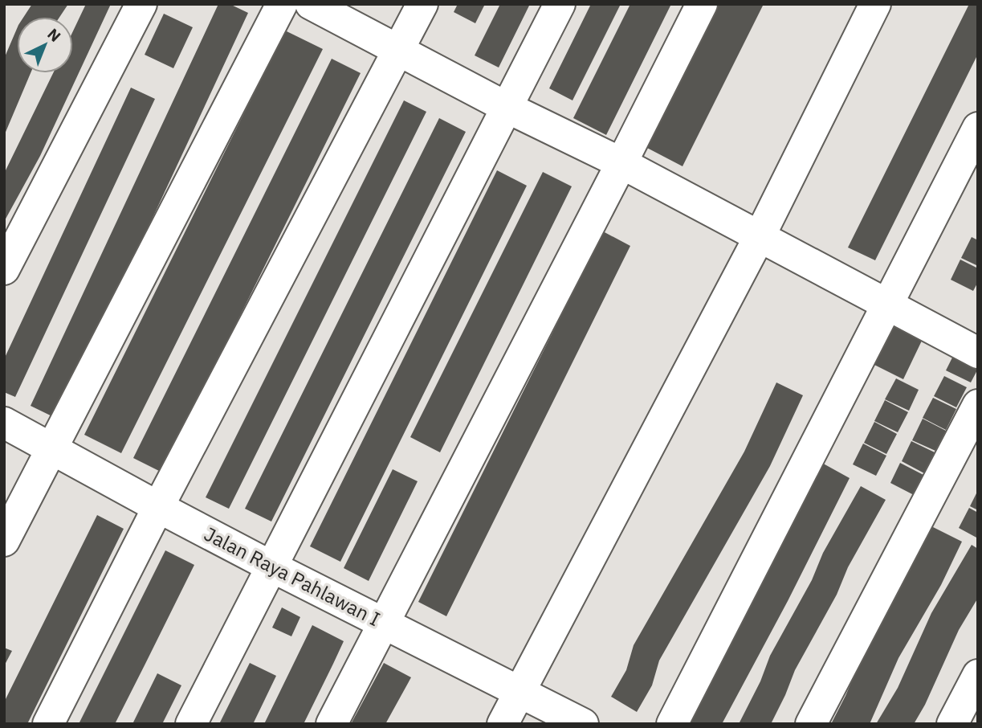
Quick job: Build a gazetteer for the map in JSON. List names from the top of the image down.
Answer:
{
  "streets": {
    "street": ["Jalan Raya Pahlawan I"]
  },
  "north": "top right"
}
